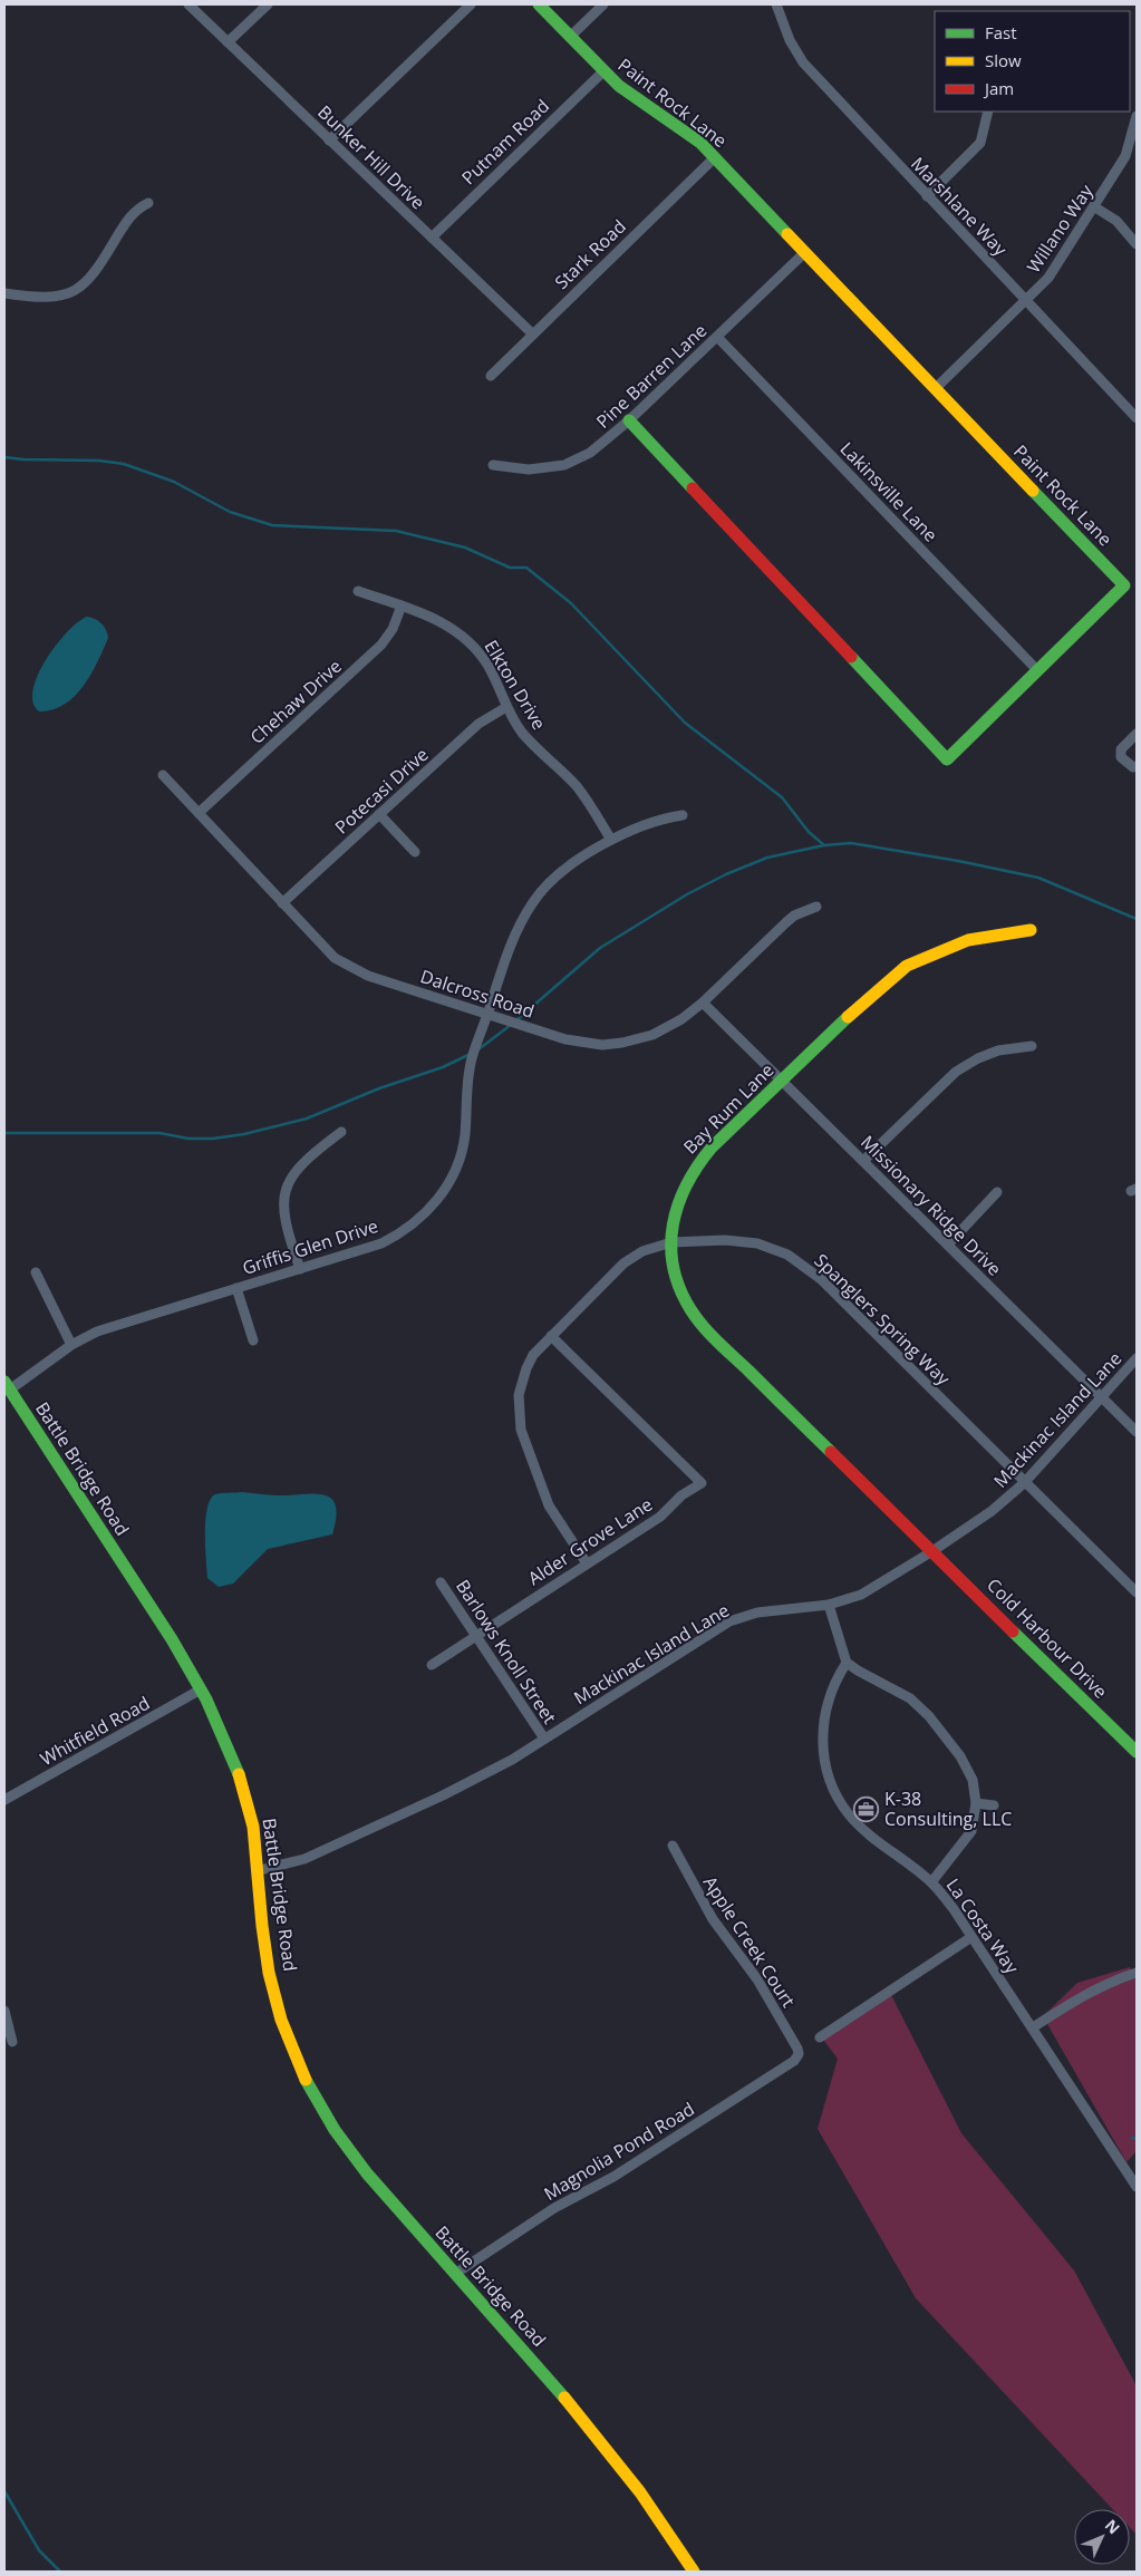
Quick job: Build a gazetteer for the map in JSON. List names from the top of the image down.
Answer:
{
  "streets": {
    "street": [
      "Paint Rock Lane",
      "Putnam Road",
      "Bunker Hill Drive",
      "Marshlane Way",
      "Willano Way",
      "Stark Road",
      "Pine Barren Lane",
      "Lakinsville Lane",
      "Elkton Drive",
      "Chehaw Drive",
      "Potecasi Drive",
      "Dalcross Road",
      "Bay Rum Lane",
      "Missionary Ridge Drive",
      "Griffis Glen Drive",
      "Spanglers Spring Way",
      "Mackinac Island Lane",
      "Battle Bridge Road",
      "Alder Grove Lane",
      "Cold Harbour Drive",
      "Barlows Knoll Street",
      "Whitfield Road",
      "La Costa Way",
      "Apple Creek Court",
      "Magnolia Pond Road"
    ]
  },
  "crossings": [
    ["Paint Rock Lane", "Putnam Road"],
    ["Paint Rock Lane", "Willano Way"],
    ["Paint Rock Lane", "Stark Road"],
    ["Paint Rock Lane", "Pine Barren Lane"],
    ["Paint Rock Lane", "Lakinsville Lane"],
    ["Putnam Road", "Bunker Hill Drive"],
    ["Bunker Hill Drive", "Stark Road"],
    ["Marshlane Way", "Willano Way"],
    ["Pine Barren Lane", "Lakinsville Lane"],
    ["Elkton Drive", "Chehaw Drive"],
    ["Elkton Drive", "Potecasi Drive"],
    ["Elkton Drive", "Griffis Glen Drive"],
    ["Chehaw Drive", "Dalcross Road"],
    ["Potecasi Drive", "Dalcross Road"],
    ["Dalcross Road", "Missionary Ridge Drive"],
    ["Dalcross Road", "Griffis Glen Drive"],
    ["Bay Rum Lane", "Missionary Ridge Drive"],
    ["Bay Rum Lane", "Spanglers Spring Way"],
    ["Bay Rum Lane", "Mackinac Island Lane"],
    ["Bay Rum Lane", "Cold Harbour Drive"],
    ["Missionary Ridge Drive", "Mackinac Island Lane"],
    ["Griffis Glen Drive", "Battle Bridge Road"],
    ["Spanglers Spring Way", "Mackinac Island Lane"],
    ["Spanglers Spring Way", "Alder Grove Lane"],
    ["Mackinac Island Lane", "Battle Bridge Road"],
    ["Mackinac Island Lane", "Cold Harbour Drive"],
    ["Mackinac Island Lane", "Barlows Knoll Street"],
    ["Battle Bridge Road", "Whitfield Road"],
    ["Battle Bridge Road", "Magnolia Pond Road"],
    ["Alder Grove Lane", "Barlows Knoll Street"],
    ["Apple Creek Court", "Magnolia Pond Road"]
  ],
  "places": {
    "office": ["K-38 Consulting, LLC"]
  },
  "legend": ["Fast", "Slow", "Jam"],
  "north": "top right"
}
